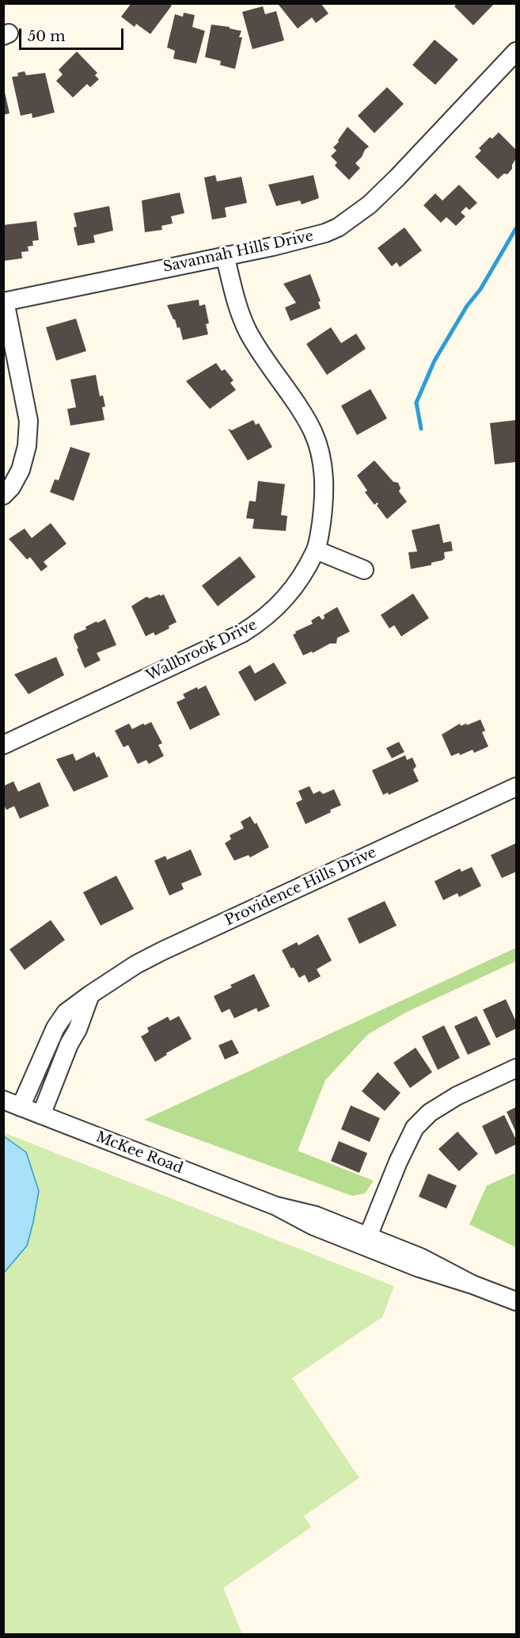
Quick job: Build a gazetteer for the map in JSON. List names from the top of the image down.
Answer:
{
  "streets": {
    "street": [
      "Savannah Hills Drive",
      "Wallbrook Drive",
      "Providence Hills Drive",
      "McKee Road"
    ]
  },
  "crossings": [
    ["Savannah Hills Drive", "Wallbrook Drive"],
    ["Providence Hills Drive", "McKee Road"]
  ],
  "scale_bar": "50 m"
}
